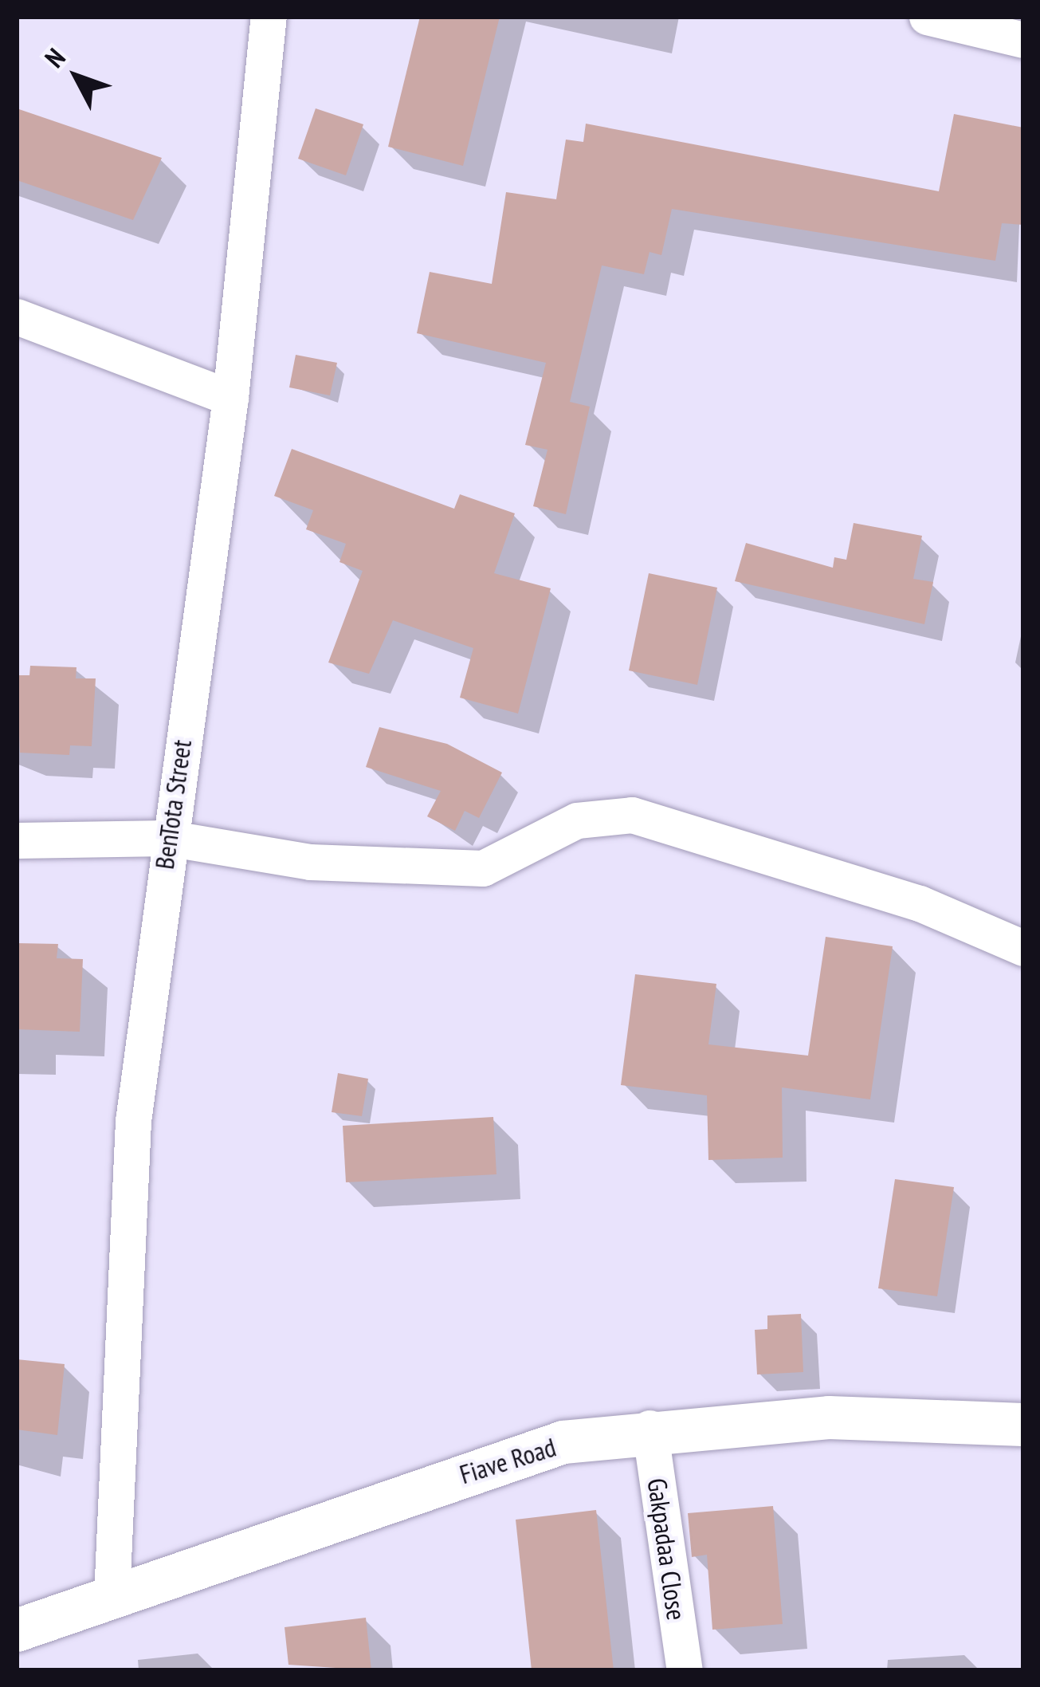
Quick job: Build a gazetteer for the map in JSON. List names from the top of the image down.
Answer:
{
  "streets": {
    "street": ["BenTota Street", "Fiave Road", "Gakpadaa Close"]
  },
  "crossings": [
    ["BenTota Street", "Fiave Road"],
    ["Fiave Road", "Gakpadaa Close"]
  ],
  "north": "top left"
}
